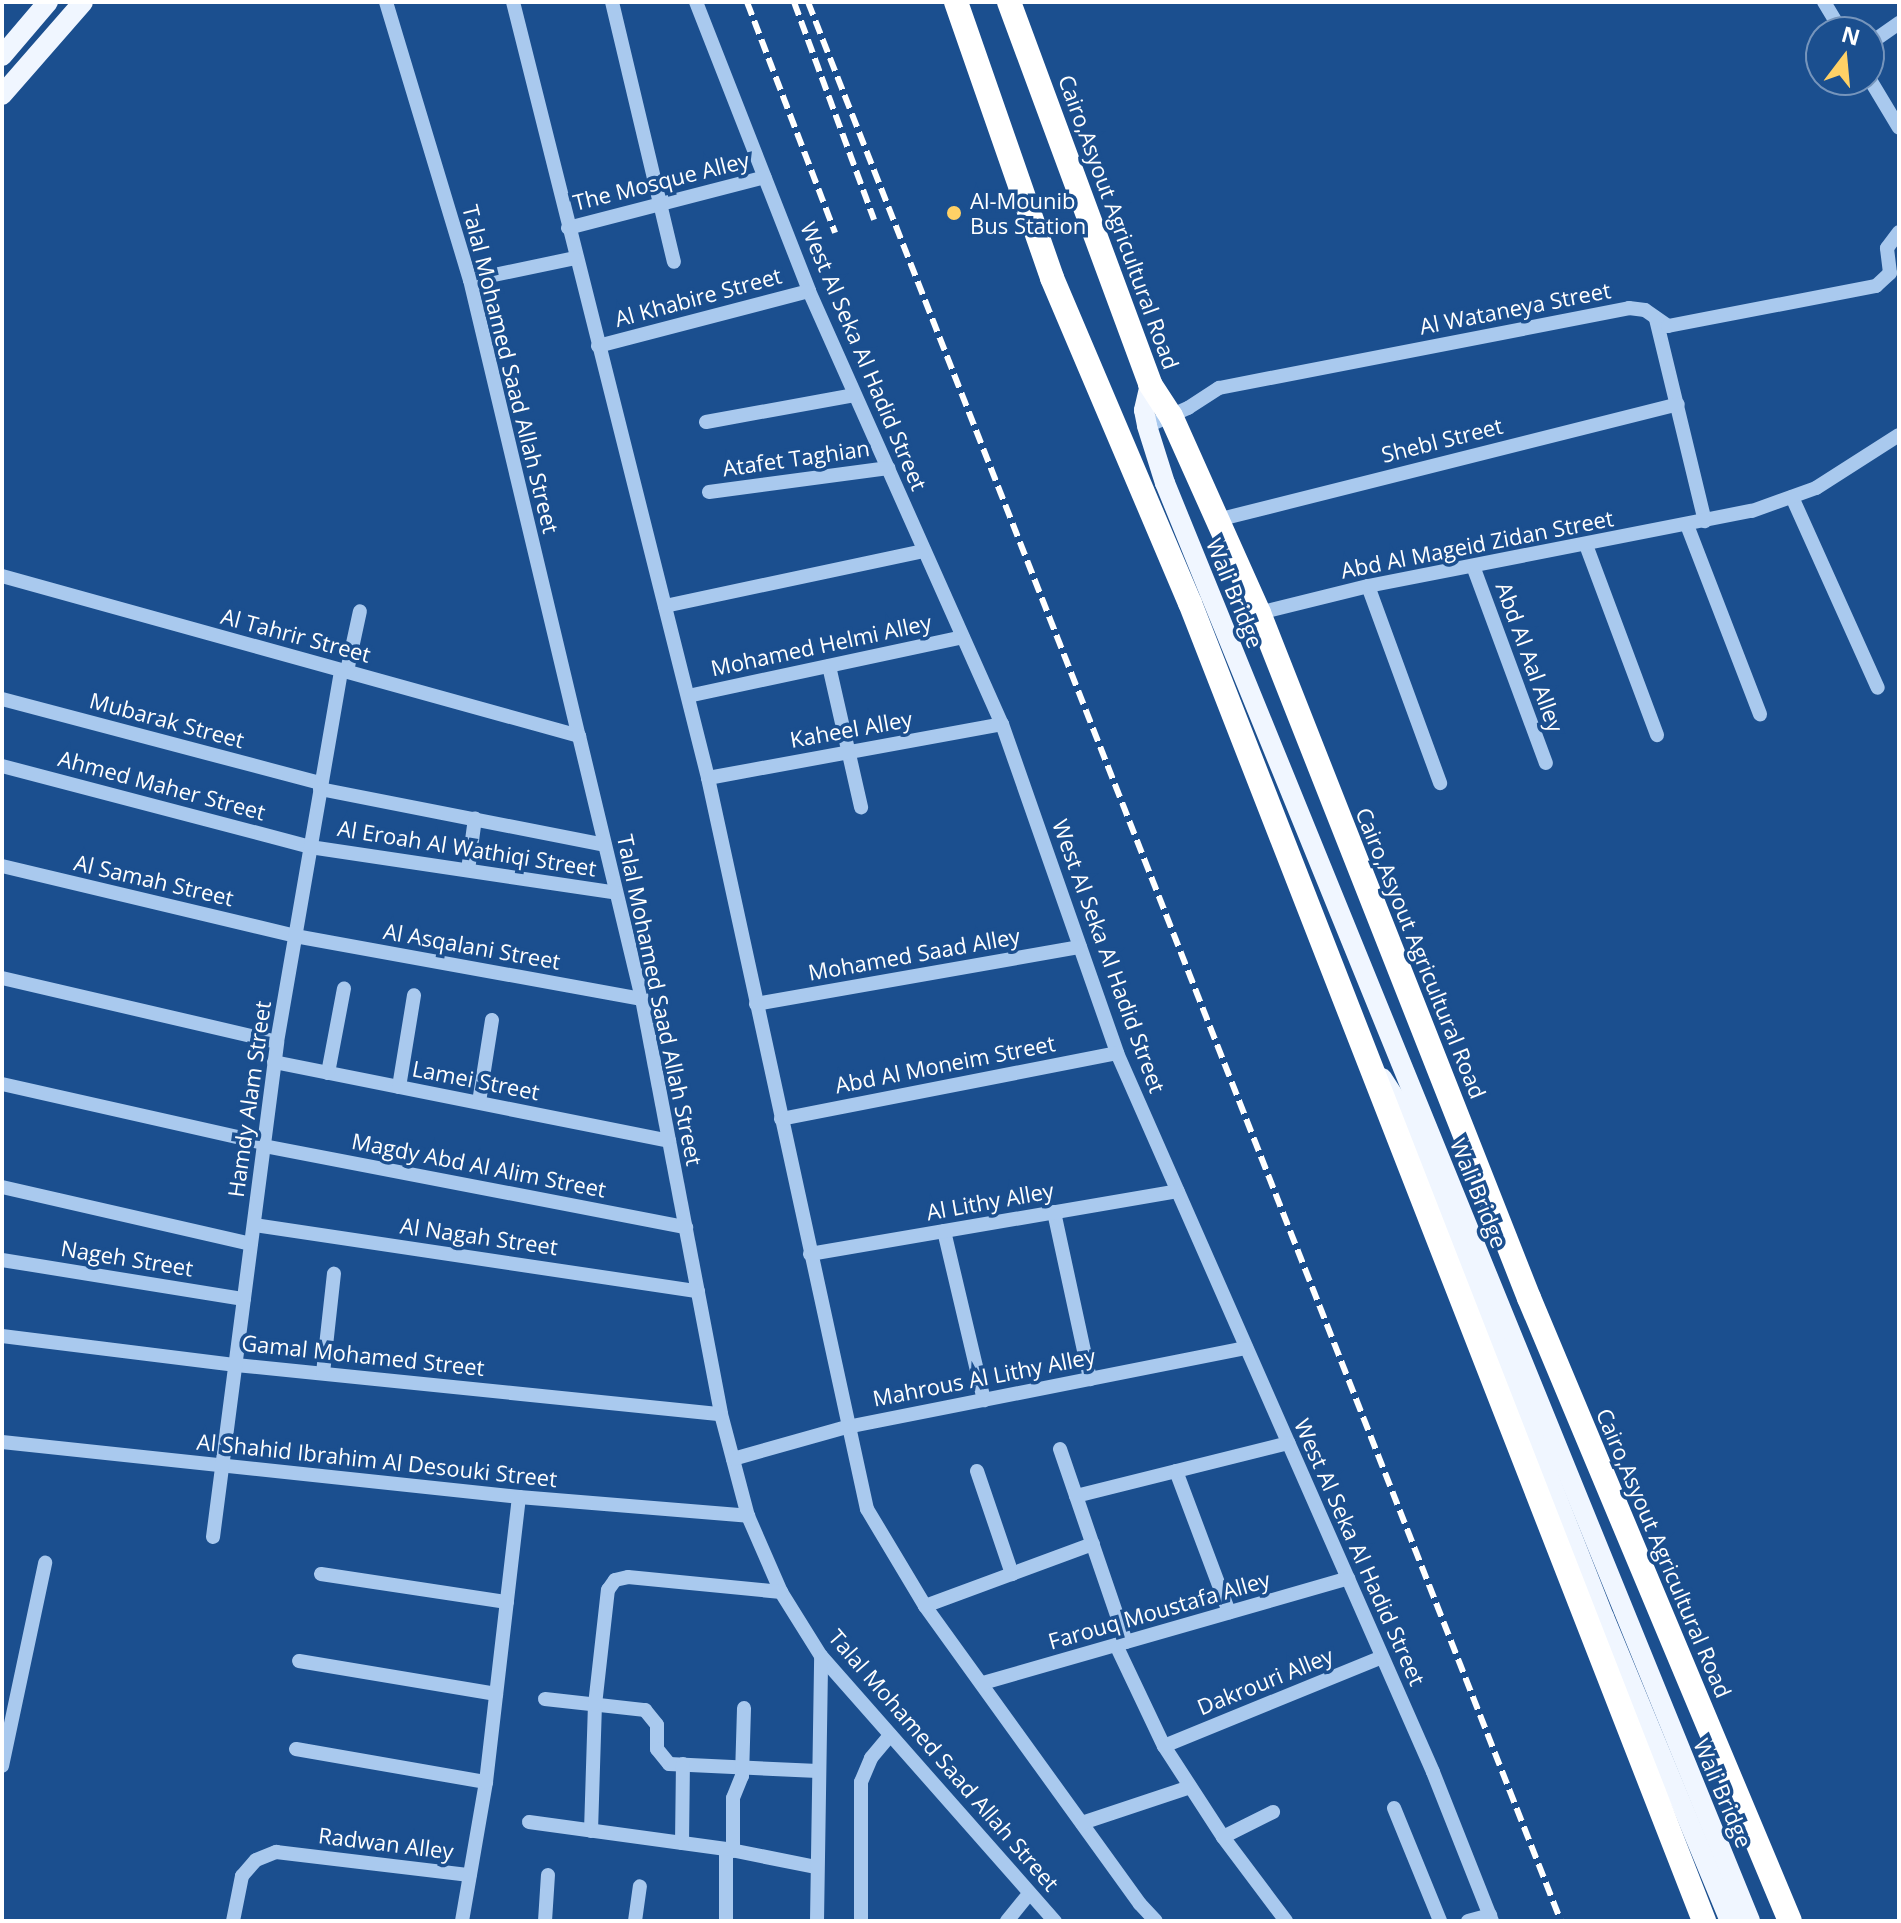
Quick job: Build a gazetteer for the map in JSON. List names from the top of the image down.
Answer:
{
  "streets": {
    "highway": ["Cairo,Asyout Agricultural Road"],
    "main road": ["Wali Bridge"],
    "street": [
      "The Mosque Alley",
      "Al Khabire Street",
      "Al Wataneya Street",
      "West Al Seka Al Hadid Street",
      "Talal Mohamed Saad Allah Street",
      "Shebl Street",
      "Atafet Taghian",
      "Abd Al Mageid Zidan Street",
      "Al Tahrir Street",
      "Mohamed Helmi Alley",
      "Abd Al Aal Alley",
      "Mubarak Street",
      "Kaheel Alley",
      "Ahmed Maher Street",
      "Al Eroah Al Wathiqi Street",
      "Al Samah Street",
      "Al Asqalani Street",
      "Mohamed Saad Alley",
      "Abd Al Moneim Street",
      "Lamei Street",
      "Hamdy Alam Street",
      "Magdy Abd Al Alim Street",
      "Al Lithy Alley",
      "Al Nagah Street",
      "Nageh Street",
      "Gamal Mohamed Street",
      "Mahrous Al Lithy Alley",
      "Al Shahid Ibrahim Al Desouki Street",
      "Farouq Moustafa Alley",
      "Dakrouri Alley",
      "Radwan Alley"
    ]
  },
  "crossings": [
    ["The Mosque Alley", "West Al Seka Al Hadid Street"],
    ["Cairo,Asyout Agricultural Road", "Al Wataneya Street"],
    ["Cairo,Asyout Agricultural Road", "Shebl Street"],
    ["Cairo,Asyout Agricultural Road", "Abd Al Mageid Zidan Street"],
    ["Al Khabire Street", "West Al Seka Al Hadid Street"],
    ["Al Wataneya Street", "Wali Bridge"],
    ["West Al Seka Al Hadid Street", "Atafet Taghian"],
    ["West Al Seka Al Hadid Street", "Mohamed Helmi Alley"],
    ["West Al Seka Al Hadid Street", "Kaheel Alley"],
    ["West Al Seka Al Hadid Street", "Mohamed Saad Alley"],
    ["West Al Seka Al Hadid Street", "Abd Al Moneim Street"],
    ["West Al Seka Al Hadid Street", "Al Lithy Alley"],
    ["West Al Seka Al Hadid Street", "Mahrous Al Lithy Alley"],
    ["West Al Seka Al Hadid Street", "Farouq Moustafa Alley"],
    ["West Al Seka Al Hadid Street", "Dakrouri Alley"],
    ["Talal Mohamed Saad Allah Street", "Al Tahrir Street"],
    ["Talal Mohamed Saad Allah Street", "Mubarak Street"],
    ["Talal Mohamed Saad Allah Street", "Al Eroah Al Wathiqi Street"],
    ["Talal Mohamed Saad Allah Street", "Al Asqalani Street"],
    ["Talal Mohamed Saad Allah Street", "Lamei Street"],
    ["Talal Mohamed Saad Allah Street", "Magdy Abd Al Alim Street"],
    ["Talal Mohamed Saad Allah Street", "Al Nagah Street"],
    ["Talal Mohamed Saad Allah Street", "Gamal Mohamed Street"],
    ["Talal Mohamed Saad Allah Street", "Mahrous Al Lithy Alley"],
    ["Talal Mohamed Saad Allah Street", "Al Shahid Ibrahim Al Desouki Street"],
    ["Abd Al Mageid Zidan Street", "Abd Al Aal Alley"],
    ["Al Tahrir Street", "Hamdy Alam Street"],
    ["Mubarak Street", "Hamdy Alam Street"],
    ["Ahmed Maher Street", "Al Eroah Al Wathiqi Street"],
    ["Ahmed Maher Street", "Hamdy Alam Street"],
    ["Al Eroah Al Wathiqi Street", "Hamdy Alam Street"],
    ["Al Samah Street", "Al Asqalani Street"],
    ["Al Samah Street", "Hamdy Alam Street"],
    ["Al Asqalani Street", "Hamdy Alam Street"],
    ["Lamei Street", "Hamdy Alam Street"],
    ["Hamdy Alam Street", "Magdy Abd Al Alim Street"],
    ["Hamdy Alam Street", "Al Nagah Street"],
    ["Hamdy Alam Street", "Nageh Street"],
    ["Hamdy Alam Street", "Gamal Mohamed Street"],
    ["Hamdy Alam Street", "Al Shahid Ibrahim Al Desouki Street"]
  ],
  "places": ["Al-Mounib Bus Station"],
  "north": "top"
}
